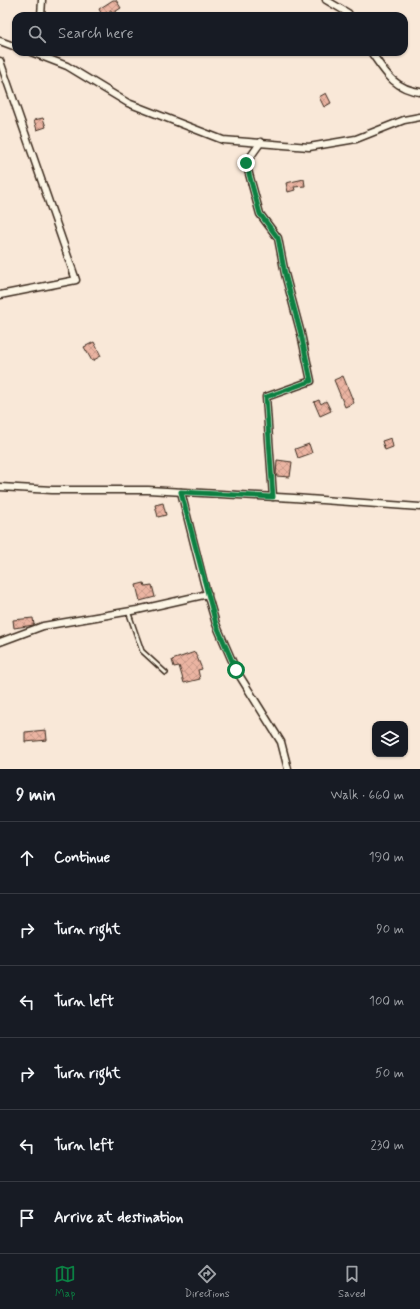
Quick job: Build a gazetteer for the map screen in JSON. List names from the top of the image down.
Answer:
{
  "page": {
    "search": "Search here",
    "heading": ["9 min", "Walk · 660 m"],
    "list": [
      ["Continue", "190 m"],
      ["Turn right", "90 m"],
      ["Turn left", "100 m"],
      ["Turn right", "50 m"],
      ["Turn left", "230 m"],
      "Arrive at destination"
    ],
    "nav": ["Map", "Directions", "Saved"]
  }
}
